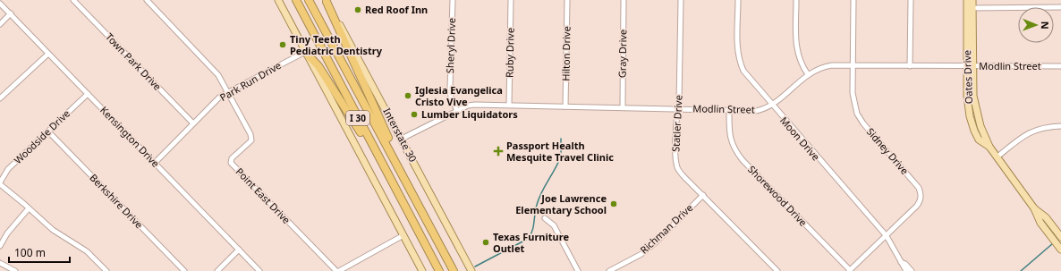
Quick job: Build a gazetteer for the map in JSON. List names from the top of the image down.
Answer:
{
  "streets": {
    "highway": ["I 30"],
    "main road": ["Oates Drive", "Interstate 30"],
    "street": [
      "Sheryl Drive",
      "Ruby Drive",
      "Hilton Drive",
      "Gray Drive",
      "Town Park Drive",
      "Modlin Street",
      "Park Run Drive",
      "Statler Drive",
      "Woodside Drive",
      "Kensington Drive",
      "Moon Drive",
      "Sidney Drive",
      "Point East Drive",
      "Shorewood Drive",
      "Berkshire Drive",
      "Richman Drive"
    ]
  },
  "crossings": [
    ["Sheryl Drive", "Modlin Street"],
    ["Ruby Drive", "Modlin Street"],
    ["Hilton Drive", "Modlin Street"],
    ["Gray Drive", "Modlin Street"],
    ["Town Park Drive", "Park Run Drive"],
    ["Modlin Street", "Oates Drive"],
    ["Modlin Street", "Statler Drive"],
    ["Modlin Street", "Interstate 30"],
    ["Modlin Street", "Moon Drive"],
    ["Modlin Street", "Sidney Drive"],
    ["Modlin Street", "Shorewood Drive"],
    ["Park Run Drive", "Kensington Drive"],
    ["Park Run Drive", "Point East Drive"],
    ["Statler Drive", "Richman Drive"],
    ["Woodside Drive", "Kensington Drive"],
    ["Woodside Drive", "Berkshire Drive"],
    ["Moon Drive", "Sidney Drive"],
    ["Sidney Drive", "Shorewood Drive"]
  ],
  "places": {
    "other": [
      "Red Roof Inn",
      "Tiny Teeth Pediatric Dentistry",
      "Iglesia Evangelica Cristo Vive",
      "Lumber Liquidators",
      "Joe Lawrence Elementary School",
      "Texas Furniture Outlet"
    ],
    "health": ["Passport Health Mesquite Travel Clinic"]
  },
  "scale_bar": "100 m",
  "north": "right"
}
